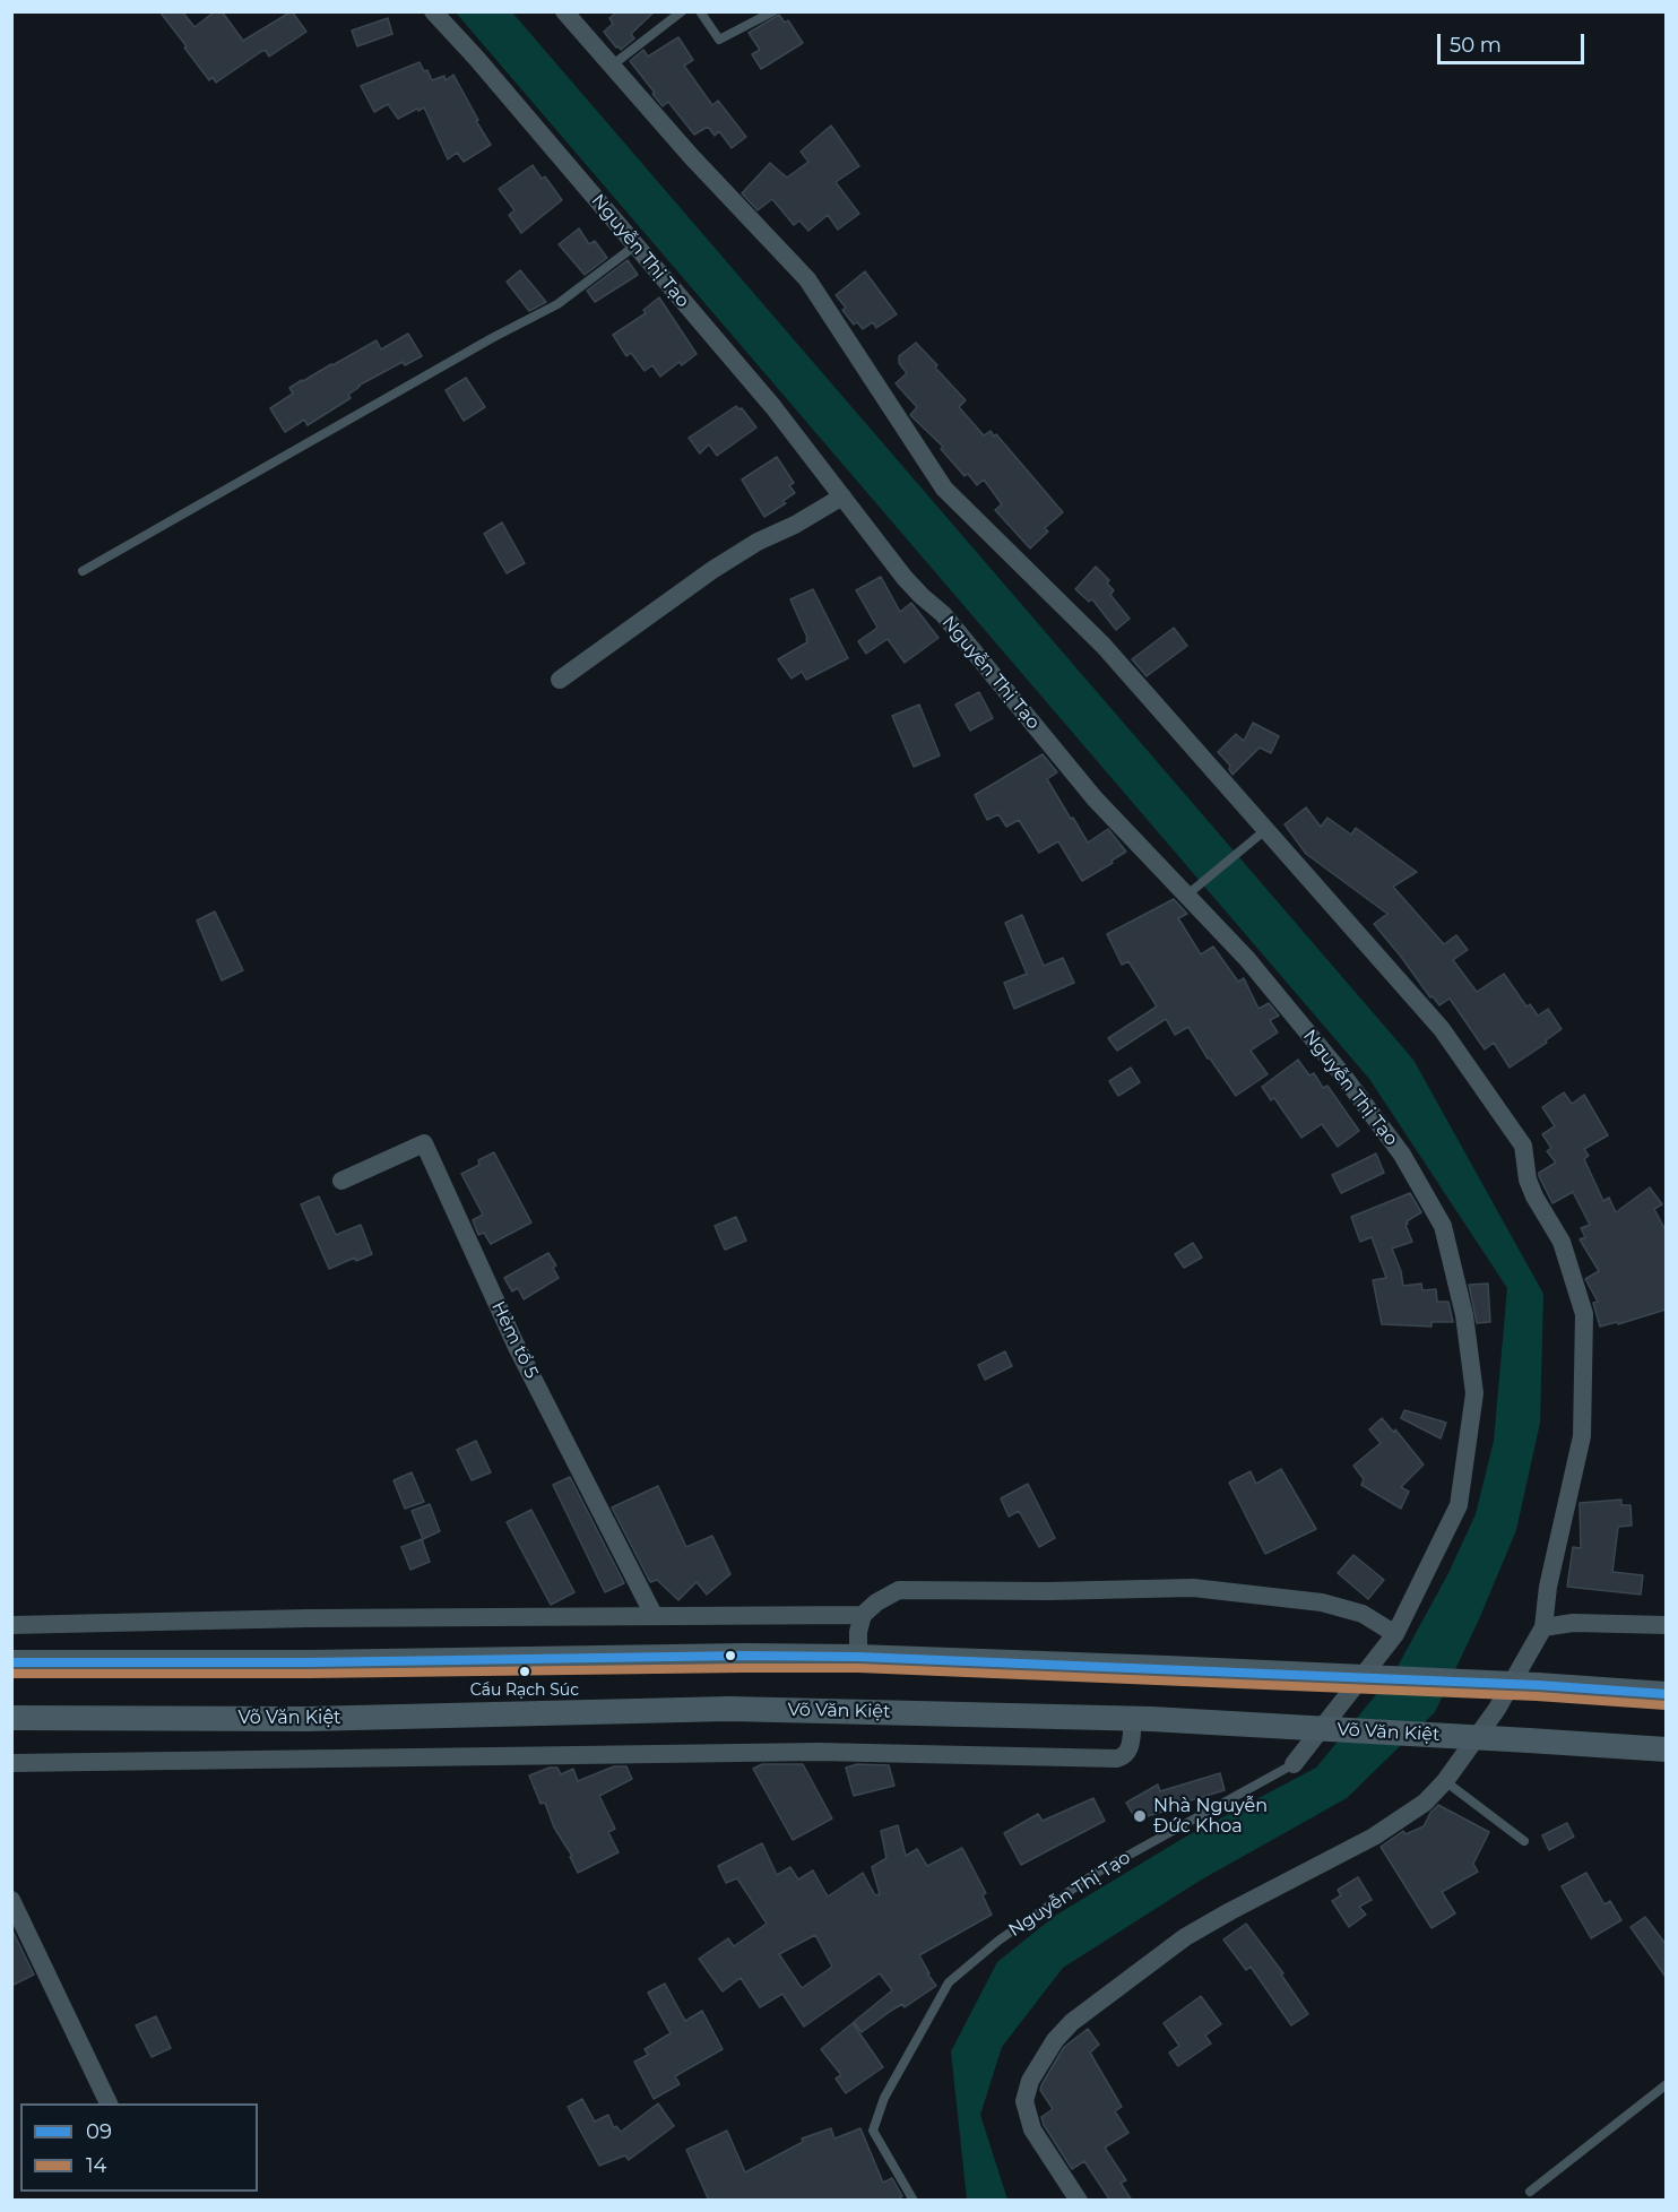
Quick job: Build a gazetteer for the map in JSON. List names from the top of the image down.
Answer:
{
  "streets": {
    "main road": ["Võ Văn Kiệt"],
    "street": ["Nguyễn Thị Tạo", "Hẻm tổ 5"]
  },
  "places": ["Cầu Rạch Súc", "Nhà Nguyễn Đức Khoa"],
  "lines": ["transit line 09", "transit line 14"],
  "legend": ["09", "14"],
  "scale_bar": "50 m"
}
